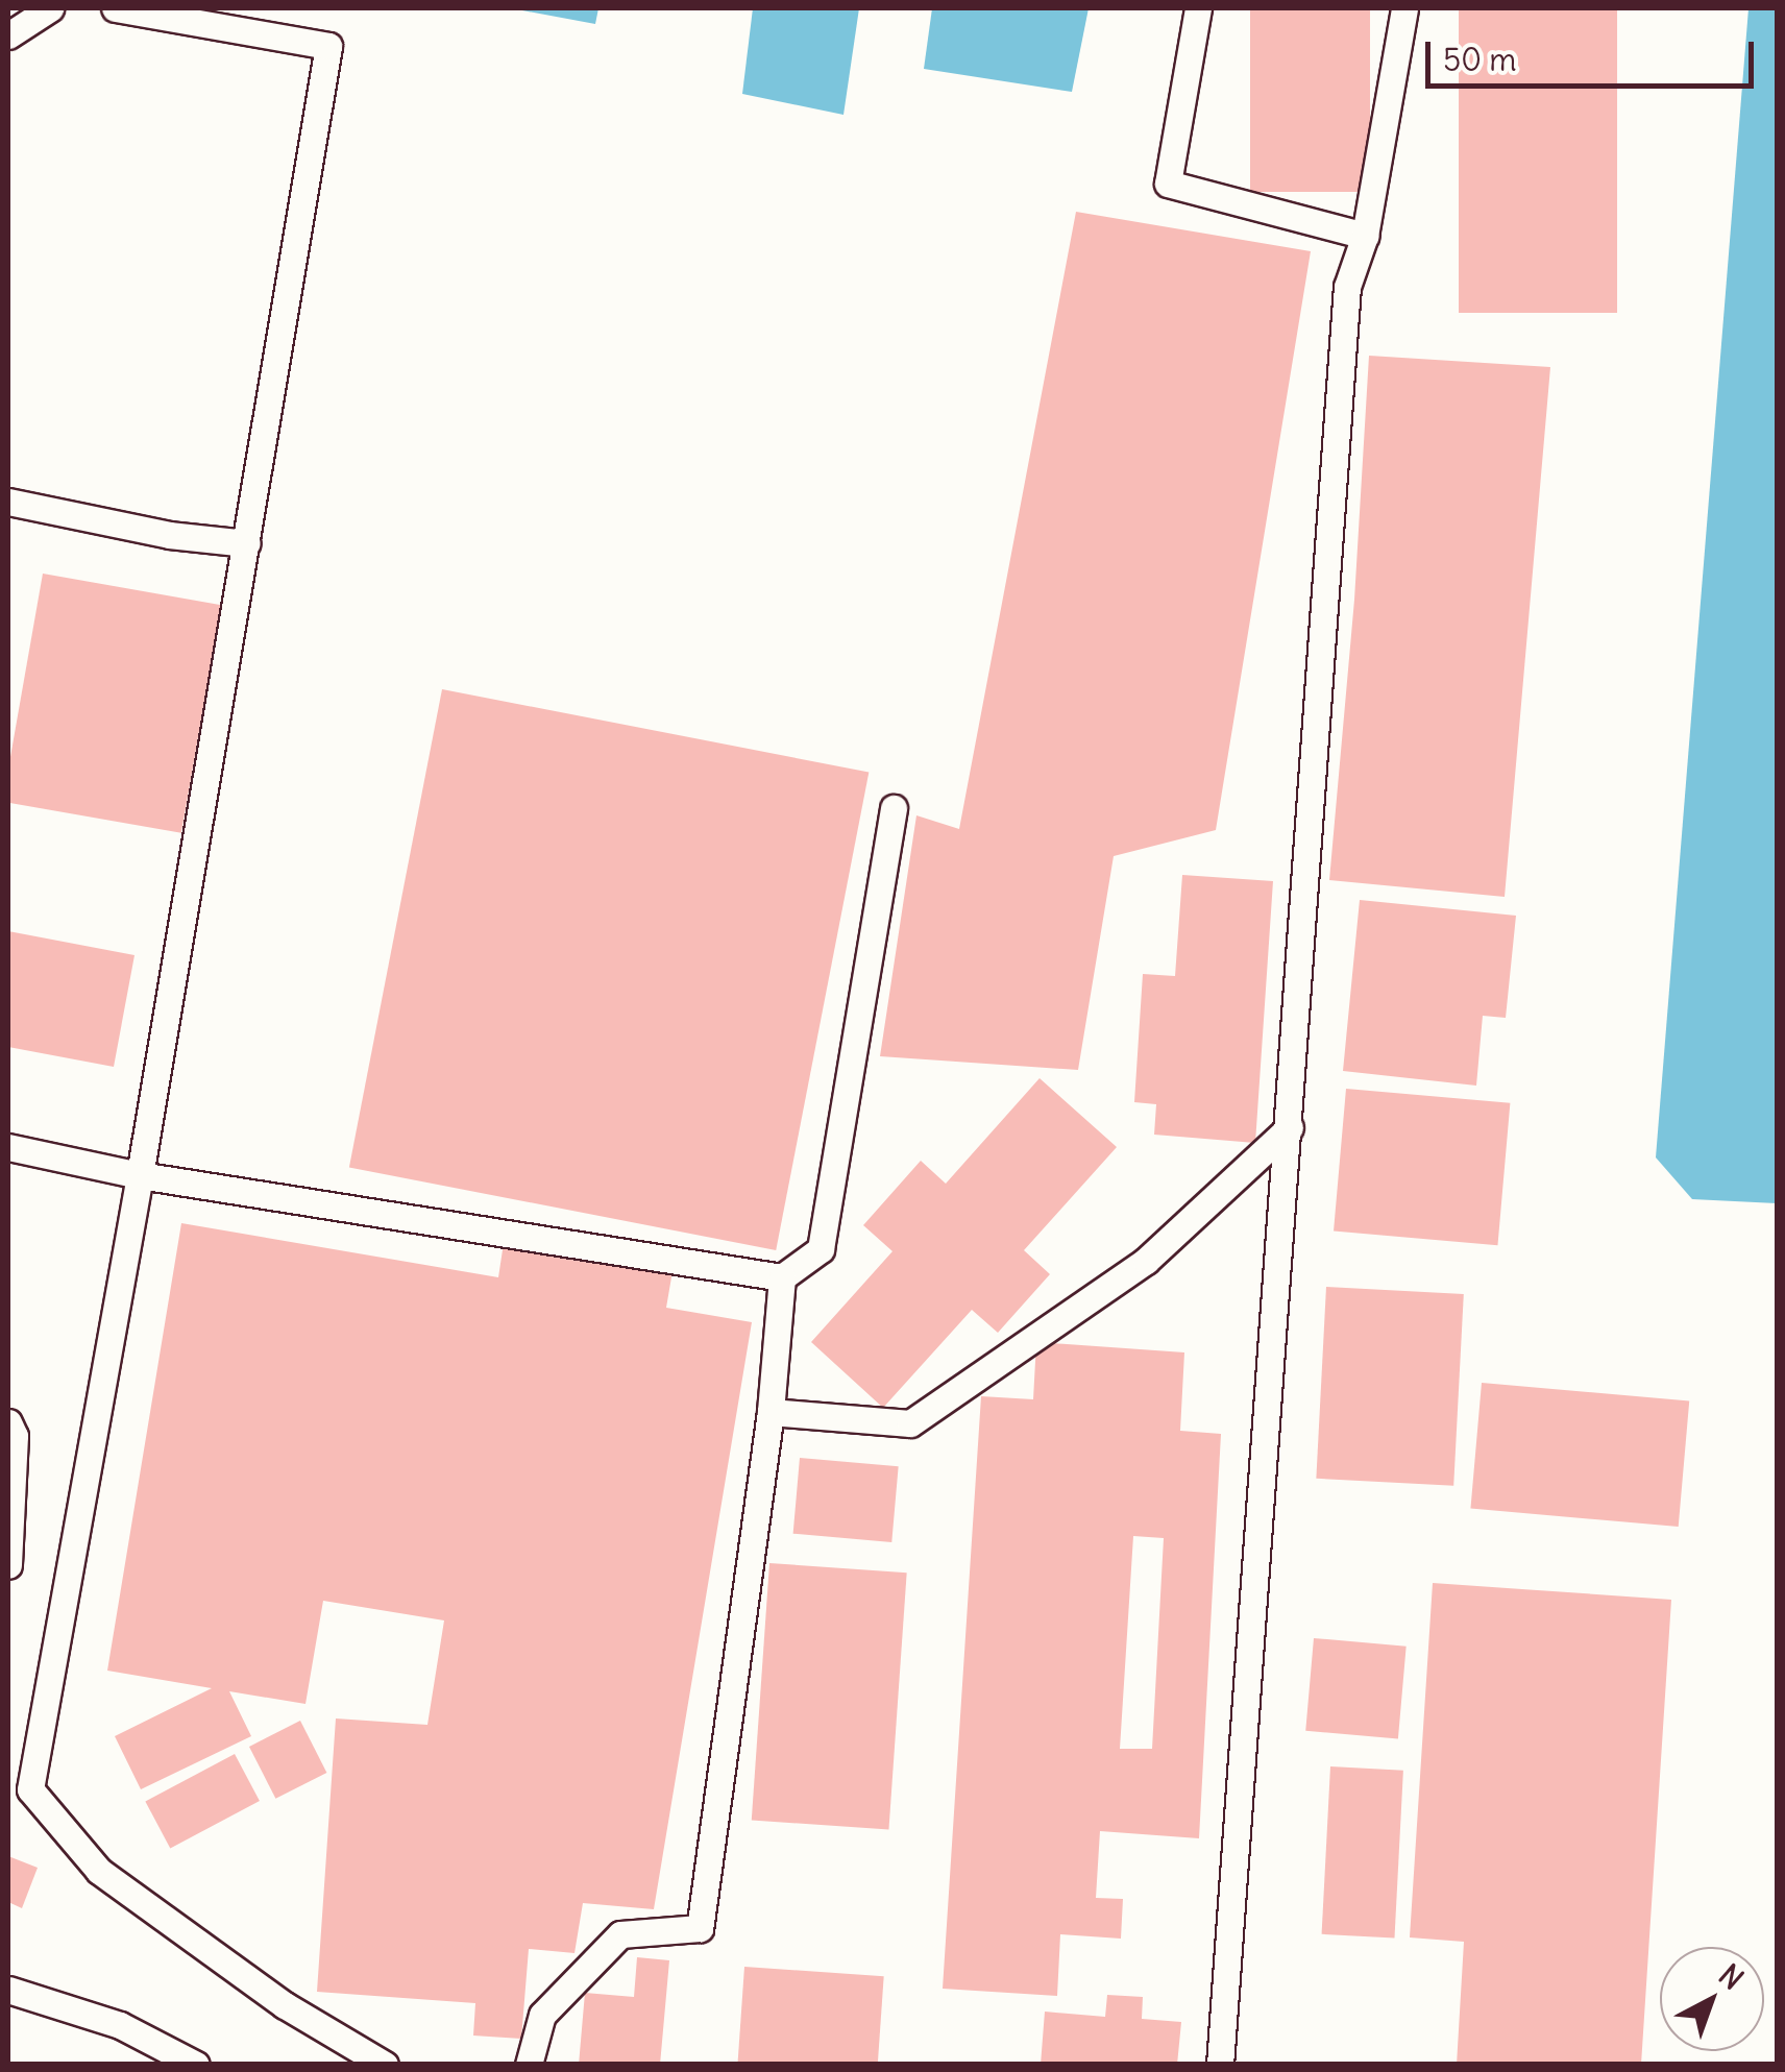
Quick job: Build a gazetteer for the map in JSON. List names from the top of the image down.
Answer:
{
  "scale_bar": "50 m",
  "north": "top right"
}
